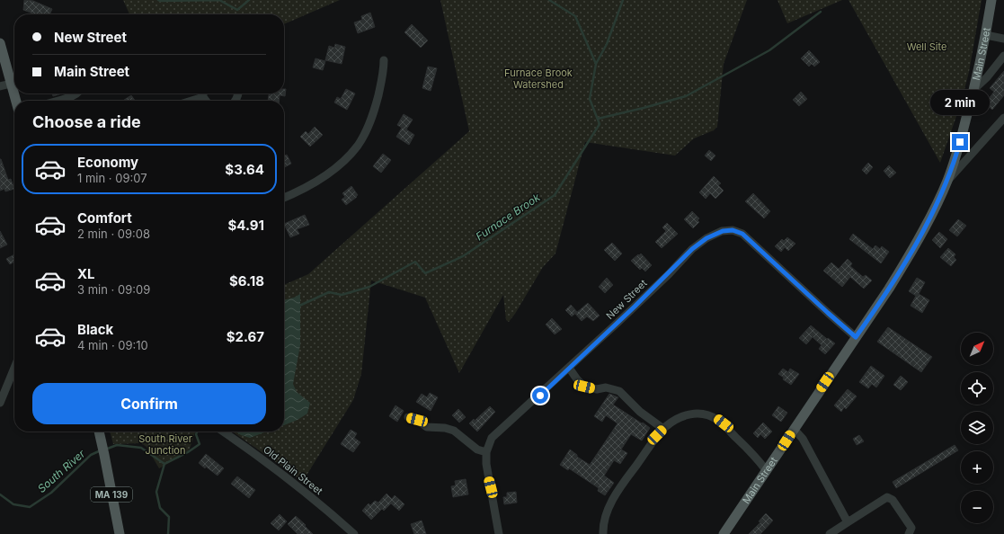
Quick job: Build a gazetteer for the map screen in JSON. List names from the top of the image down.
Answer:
{
  "streets": {
    "main road": ["Main Street", "MA 139"],
    "street": ["New Street", "Old Plain Street"]
  },
  "crossings": [
    ["Main Street", "New Street"]
  ],
  "water": ["Furnace Brook", "South River"],
  "parks": ["Well Site", "Furnace Brook Watershed", "South River Junction"],
  "north": "top right",
  "page": {
    "banner": ["New Street", "Main Street"],
    "bubble": "2 min",
    "heading": "Choose a ride",
    "list": [
      {
        "name": "Economy",
        "note": "1 min · 09:07",
        "value": "$3.64"
      },
      {
        "name": "Comfort",
        "note": "2 min · 09:08",
        "value": "$4.91"
      },
      {
        "name": "XL",
        "note": "3 min · 09:09",
        "value": "$6.18"
      },
      {
        "name": "Black",
        "note": "4 min · 09:10",
        "value": "$2.67"
      }
    ],
    "map_buttons": ["+", "−"],
    "buttons": "Confirm"
  }
}
